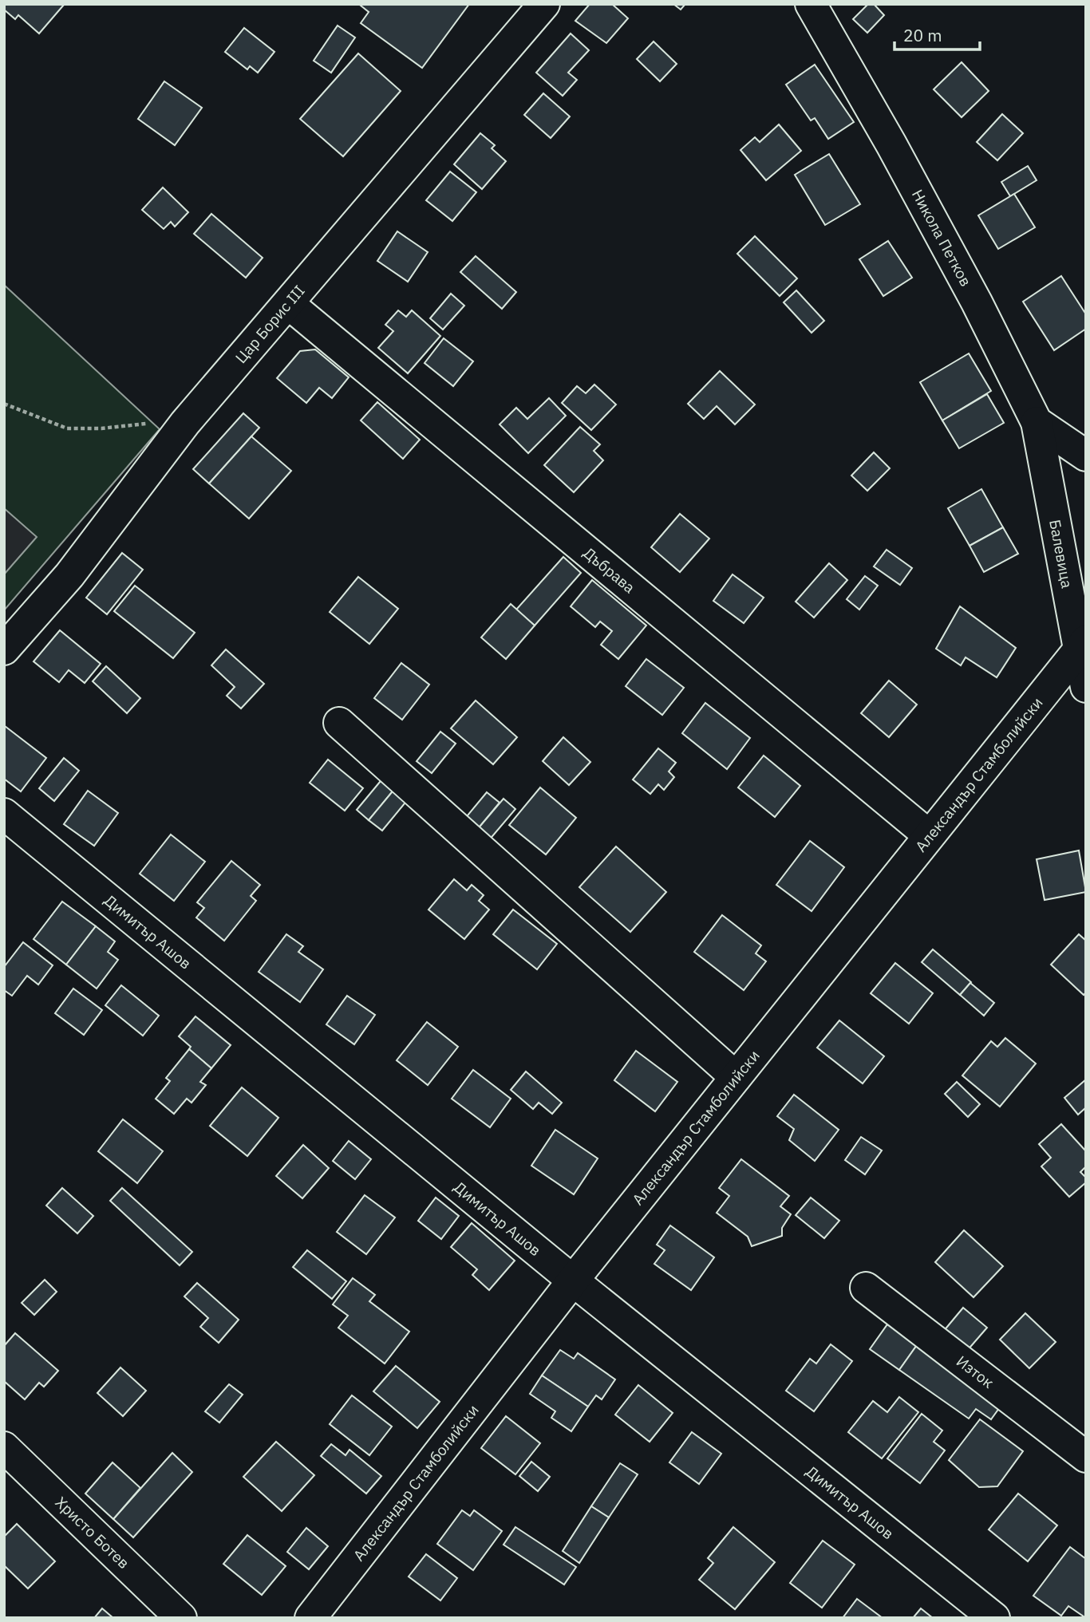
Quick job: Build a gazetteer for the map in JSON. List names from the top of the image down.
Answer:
{
  "streets": {
    "street": [
      "Никола Петков",
      "Цар Борис III",
      "Балевица",
      "Дъбрава",
      "Александър Стамболийски",
      "Димитър Ашов",
      "Изток",
      "Христо Ботев"
    ]
  },
  "crossings": [
    ["Никола Петков", "Балевица"],
    ["Цар Борис III", "Дъбрава"],
    ["Балевица", "Александър Стамболийски"],
    ["Дъбрава", "Александър Стамболийски"],
    ["Александър Стамболийски", "Димитър Ашов"]
  ],
  "scale_bar": "20 m"
}
